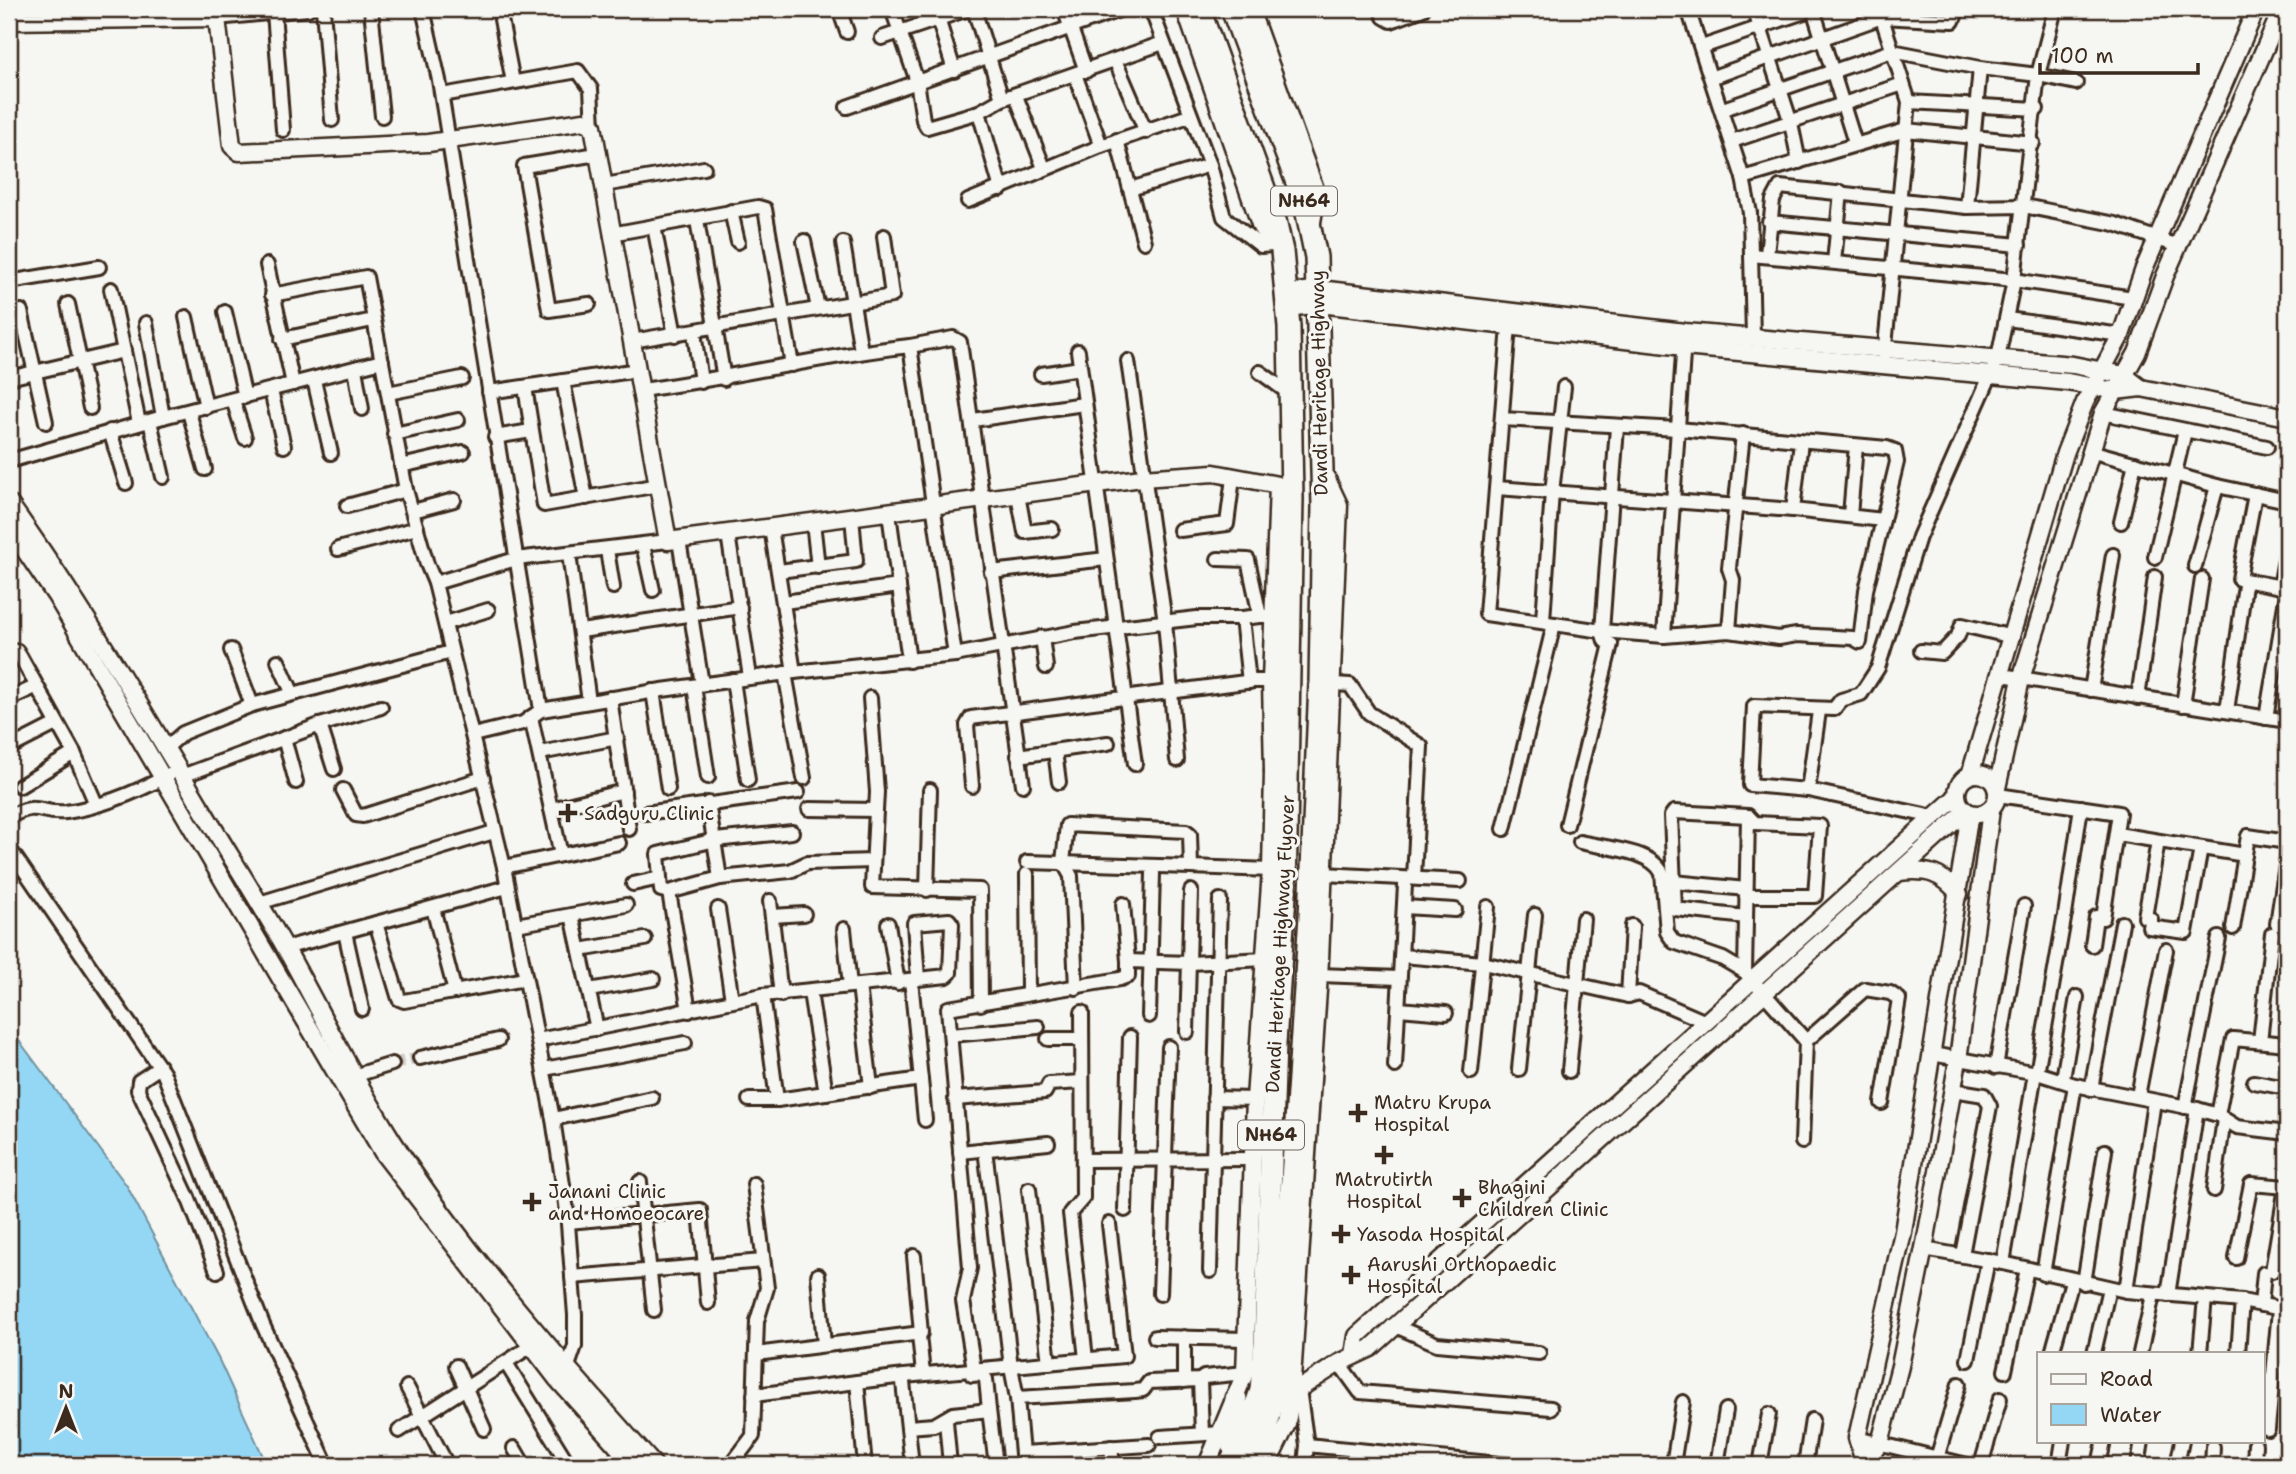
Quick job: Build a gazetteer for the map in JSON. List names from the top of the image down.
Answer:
{
  "streets": {
    "highway": ["NH64", "Dandi Heritage Highway", "Dandi Heritage Highway Flyover"]
  },
  "crossings": [
    ["Dandi Heritage Highway", "Dandi Heritage Highway Flyover"]
  ],
  "places": {
    "health": [
      "Sadguru Clinic",
      "Matru Krupa Hospital",
      "Matrutirth Hospital",
      "Bhagini Children Clinic",
      "Janani Clinic and Homoeocare",
      "Yasoda Hospital",
      "Aarushi Orthopaedic Hospital"
    ]
  },
  "legend": ["Road", "Water"],
  "scale_bar": "100 m",
  "north": "top"
}
